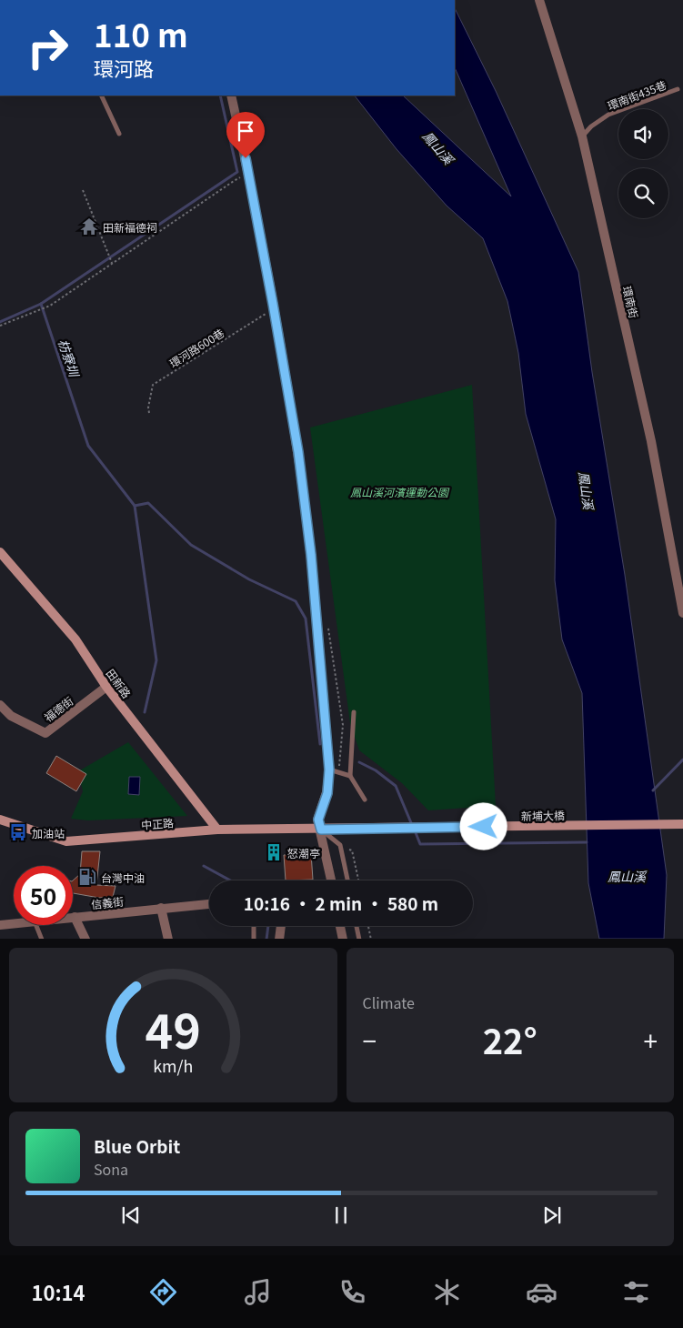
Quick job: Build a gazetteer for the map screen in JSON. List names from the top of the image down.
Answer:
{
  "streets": {
    "main road": ["田新路", "新埔大橋", "中正路"],
    "street": ["環南街", "福德街", "信義街"],
    "lane": ["環南街435巷"],
    "path": ["環河路600巷"]
  },
  "crossings": [
    ["環南街435巷", "環南街"],
    ["田新路", "福德街"],
    ["田新路", "中正路"],
    ["新埔大橋", "中正路"]
  ],
  "water": ["鳳山溪", "枋寮圳"],
  "parks": ["鳳山溪河濱運動公園"],
  "places": {
    "temple": ["田新福德祠"],
    "bus stop": ["加油站"],
    "building": ["怒潮亭"],
    "fuel station": ["台灣中油"]
  },
  "page": {
    "turn": ["110 m", "環河路"],
    "limit": "50",
    "trip": "10:16 · 2 min · 580 m",
    "tile": "Climate",
    "heat": ["−", "22°", "+"],
    "song": ["Blue Orbit", "Sona"],
    "tabs": "10:14",
    "gauge": ["49", "km/h"]
  }
}
